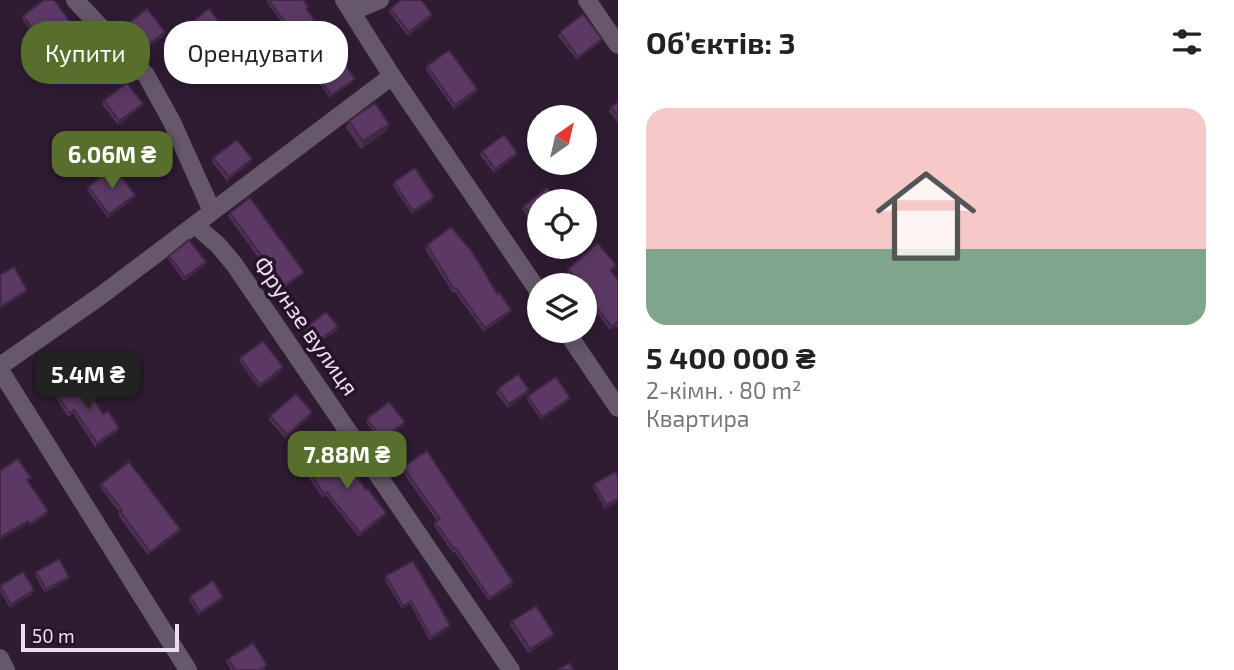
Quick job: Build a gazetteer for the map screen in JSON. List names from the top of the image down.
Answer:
{
  "streets": {
    "street": ["Фрунзе вулиця"]
  },
  "scale_bar": "50 m",
  "north": "top right",
  "page": {
    "heading": "Об’єктів: 3",
    "chip": ["Купити", "Орендувати"],
    "list": [
      {
        "name": "5 400 000 ₴",
        "note": "2-кімн. · 80 m² · Квартира"
      }
    ],
    "price": ["6.06M ₴", "5.4M ₴", "7.88M ₴"],
    "scale": "50 m"
  }
}
